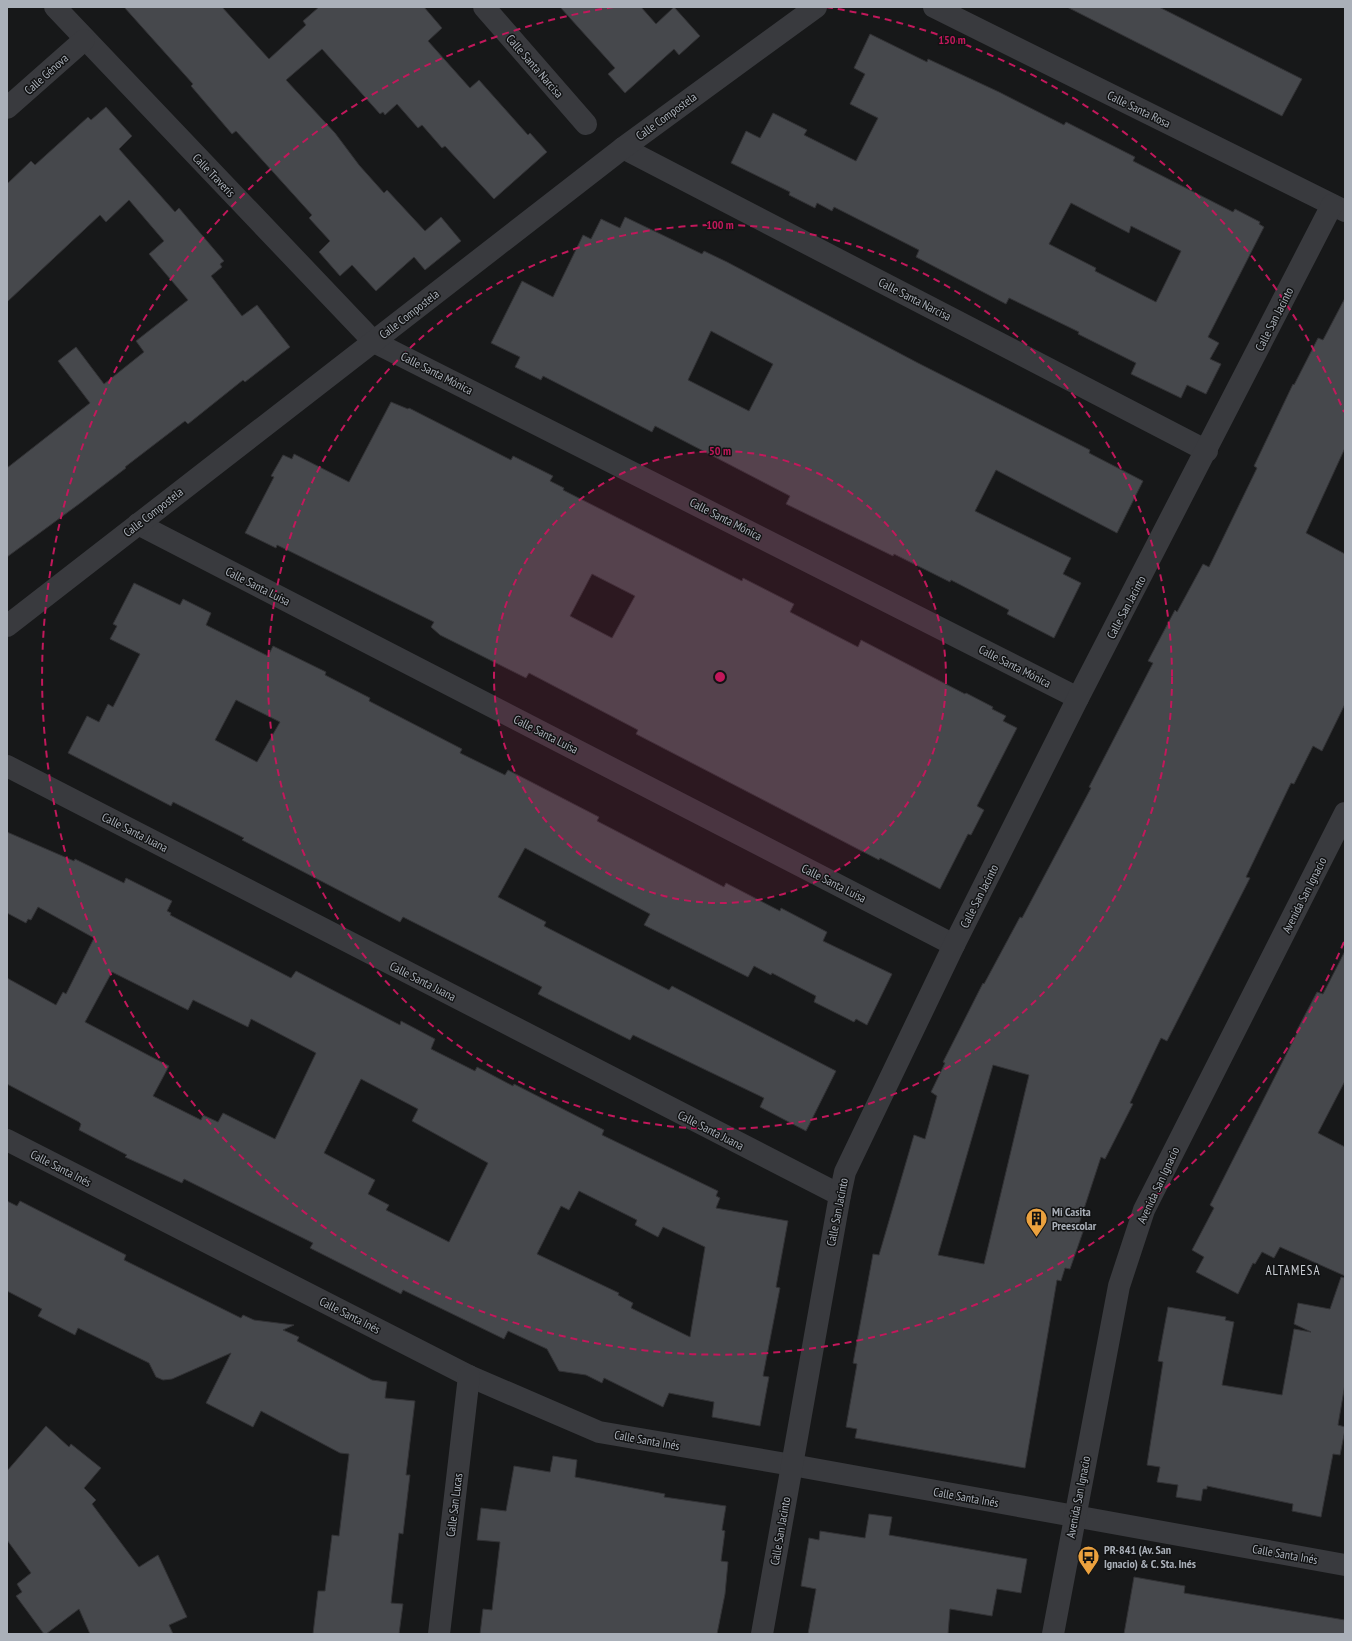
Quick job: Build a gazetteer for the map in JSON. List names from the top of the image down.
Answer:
{
  "streets": {
    "street": [
      "Calle Santa Narcisa",
      "Calle Génova",
      "Calle Santa Rosa",
      "Calle Compostela",
      "Calle Traveris",
      "Calle San Jacinto",
      "Calle Santa Mónica",
      "Calle Santa Luisa",
      "Calle Santa Juana",
      "Avenida San Ignacio",
      "Calle Santa Inés",
      "Calle San Lucas"
    ]
  },
  "crossings": [
    ["Calle Santa Narcisa", "Calle Compostela"],
    ["Calle Santa Narcisa", "Calle San Jacinto"],
    ["Calle Génova", "Calle Traveris"],
    ["Calle Santa Rosa", "Calle San Jacinto"],
    ["Calle Compostela", "Calle Traveris"],
    ["Calle Compostela", "Calle Santa Mónica"],
    ["Calle Compostela", "Calle Santa Luisa"],
    ["Calle Traveris", "Calle Santa Mónica"],
    ["Calle San Jacinto", "Calle Santa Mónica"],
    ["Calle San Jacinto", "Calle Santa Luisa"],
    ["Calle San Jacinto", "Calle Santa Juana"],
    ["Calle San Jacinto", "Calle Santa Inés"],
    ["Avenida San Ignacio", "Calle Santa Inés"],
    ["Calle Santa Inés", "Calle San Lucas"]
  ],
  "districts": ["ALTAMESA"],
  "places": {
    "building": ["Mi Casita Preescolar"],
    "bus stop": ["PR-841 (Av. San Ignacio) & C. Sta. Inés"]
  },
  "rings": ["150 m", "100 m", "50 m"]
}
